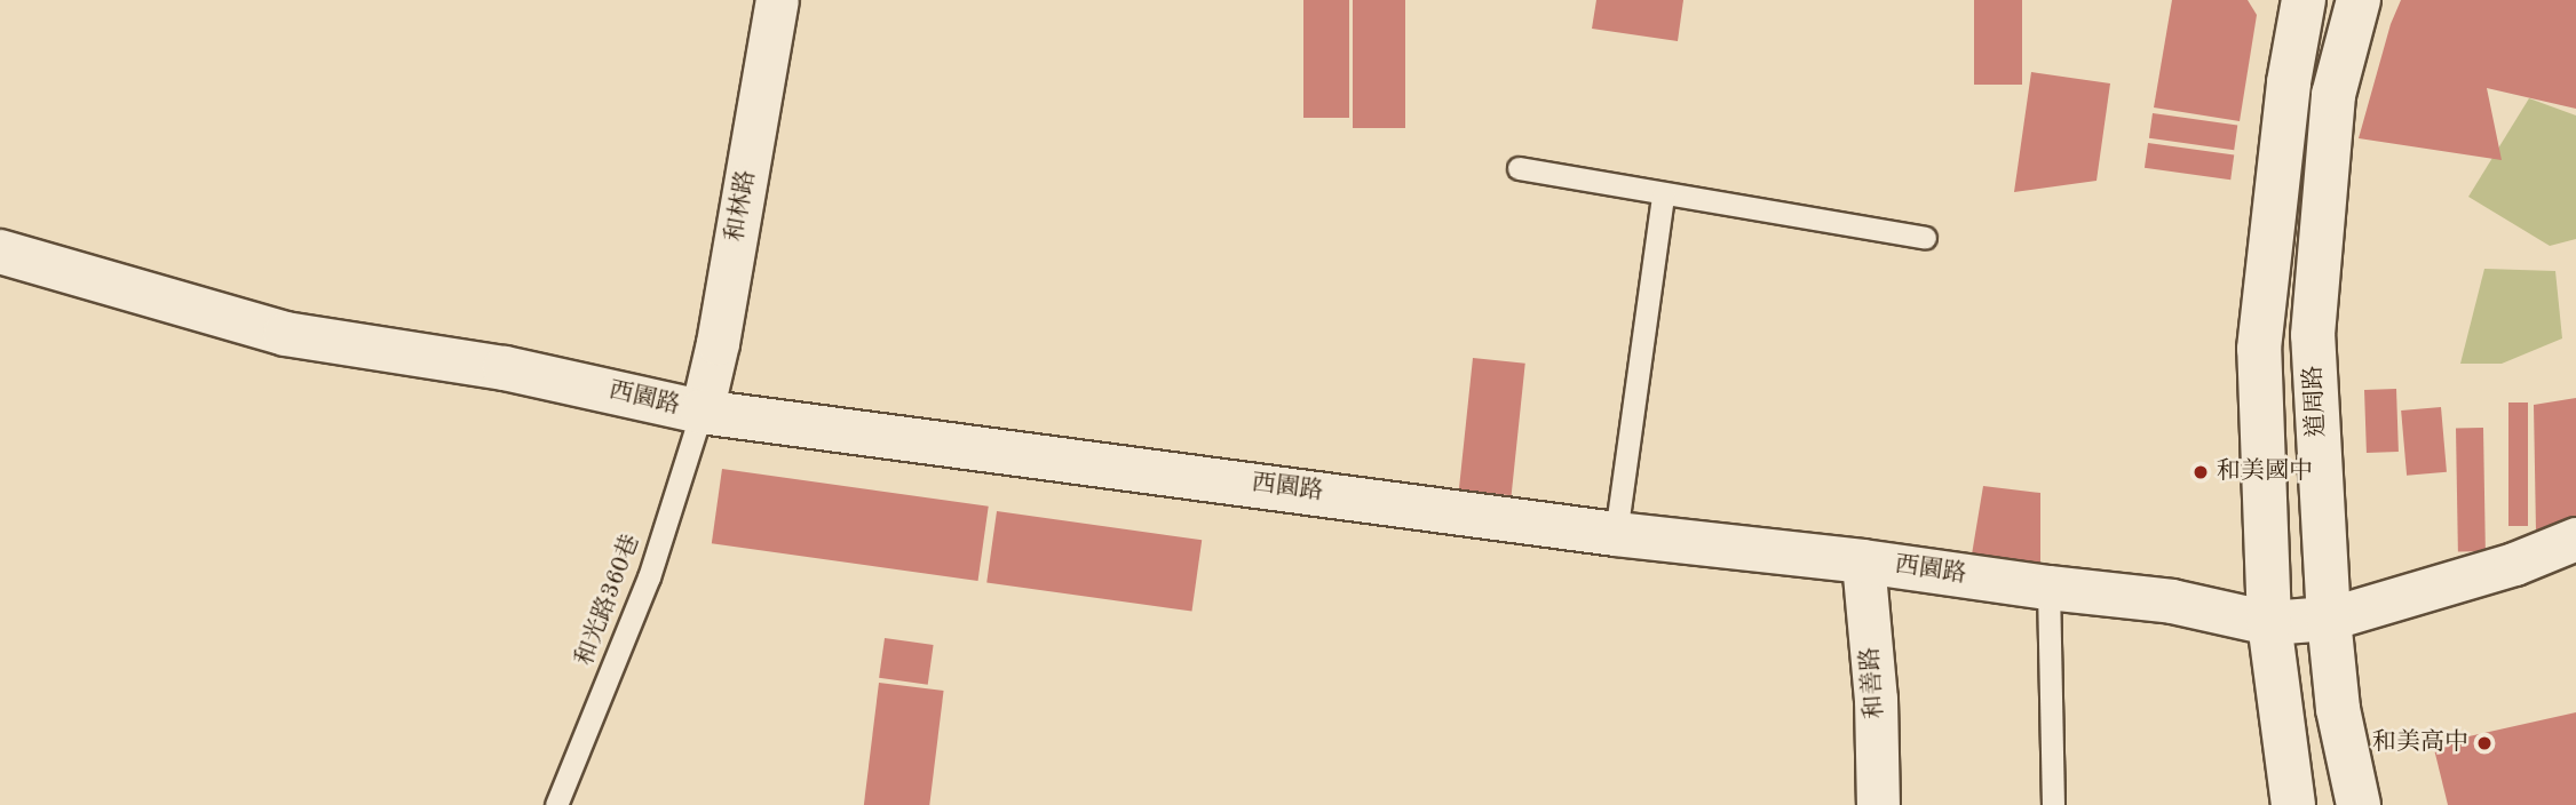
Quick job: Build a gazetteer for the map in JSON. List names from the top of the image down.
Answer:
{
  "streets": {
    "street": [
      "和林路",
      "西園路",
      "道周路",
      "和善路"
    ],
    "lane": ["和光路360巷"]
  },
  "crossings": [
    ["和林路", "西園路"],
    ["和林路", "和光路360巷"],
    ["西園路", "道周路"],
    ["西園路", "和光路360巷"],
    ["西園路", "和善路"]
  ],
  "places": ["和美國中", "和美高中"]
}
